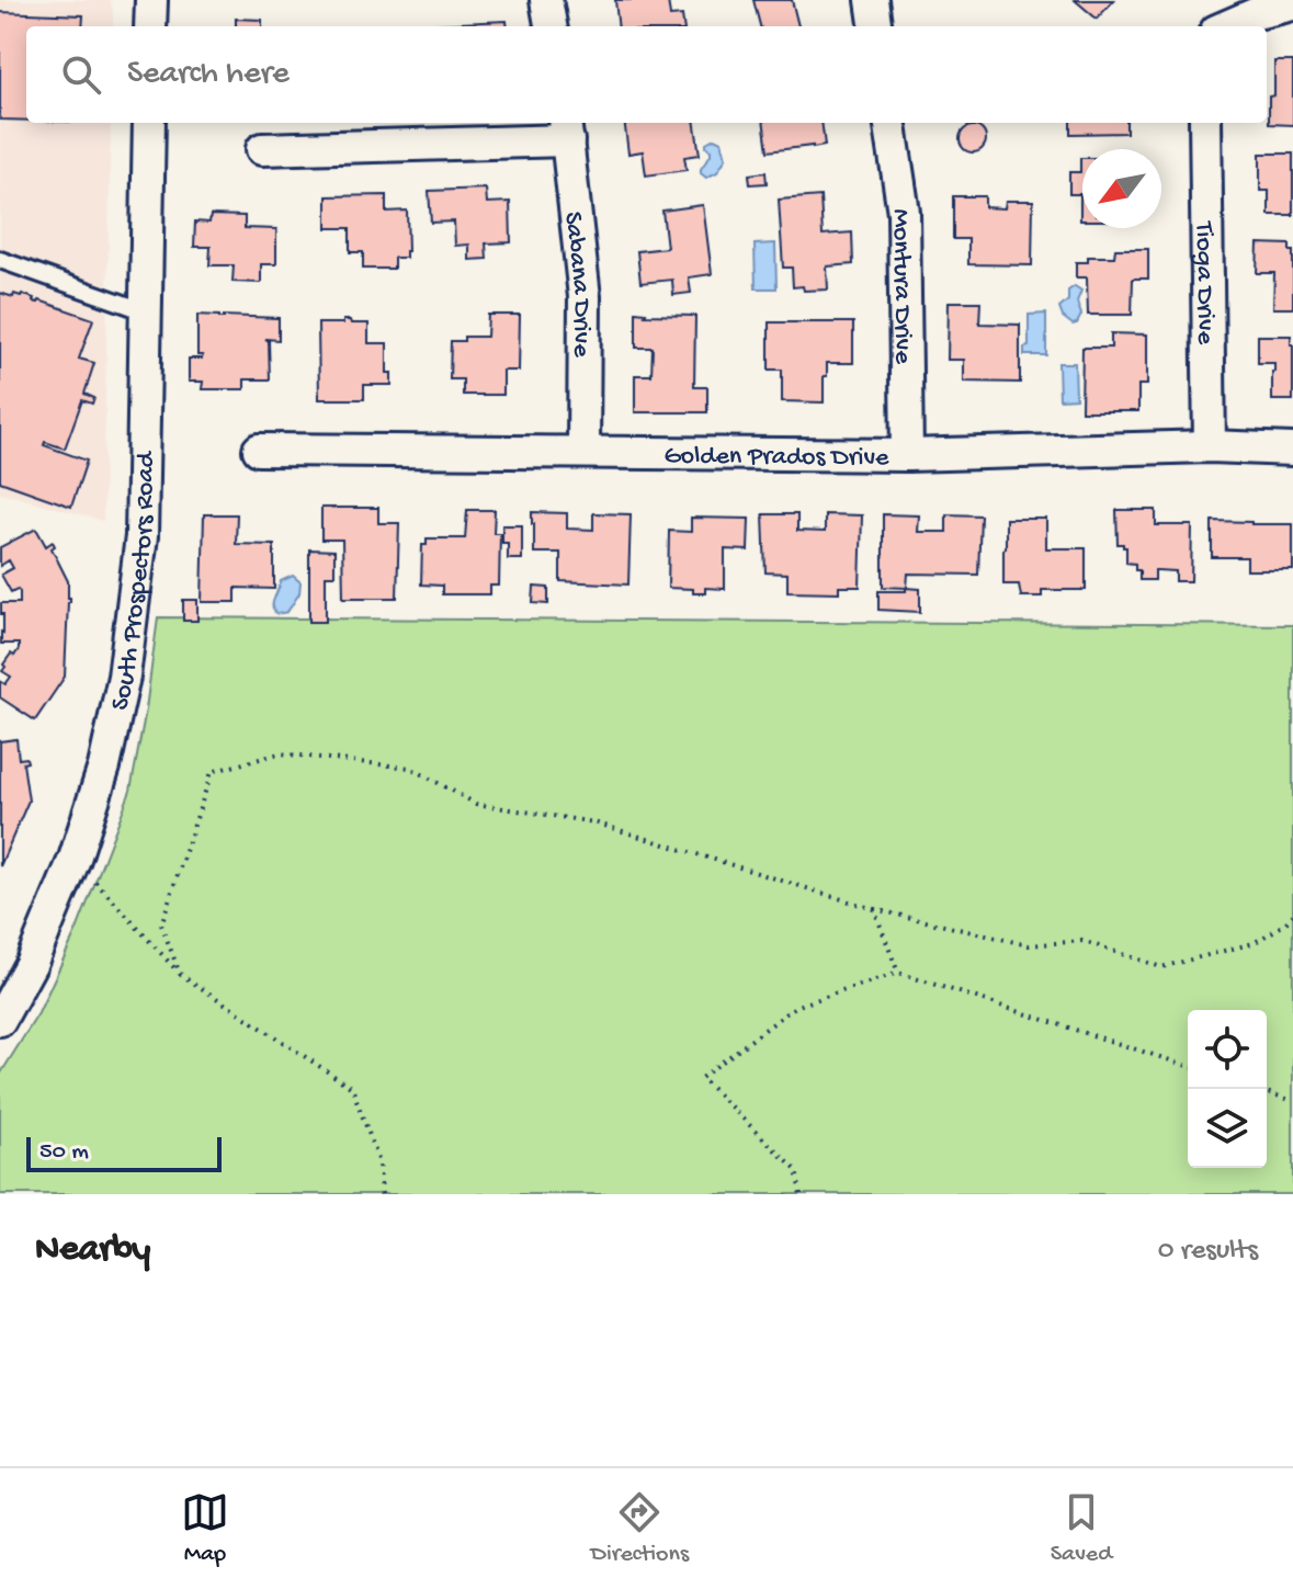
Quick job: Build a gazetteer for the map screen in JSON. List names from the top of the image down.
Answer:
{
  "streets": {
    "street": [
      "Tioga Drive",
      "Sabana Drive",
      "Montura Drive",
      "Golden Prados Drive",
      "South Prospectors Road"
    ]
  },
  "crossings": [
    ["Tioga Drive", "Golden Prados Drive"],
    ["Sabana Drive", "Golden Prados Drive"],
    ["Montura Drive", "Golden Prados Drive"]
  ],
  "scale_bar": "50 m",
  "north": "bottom left",
  "page": {
    "search": "Search here",
    "scale": "50 m",
    "heading": ["Nearby", "0 results"],
    "nav": ["Map", "Directions", "Saved"]
  }
}
